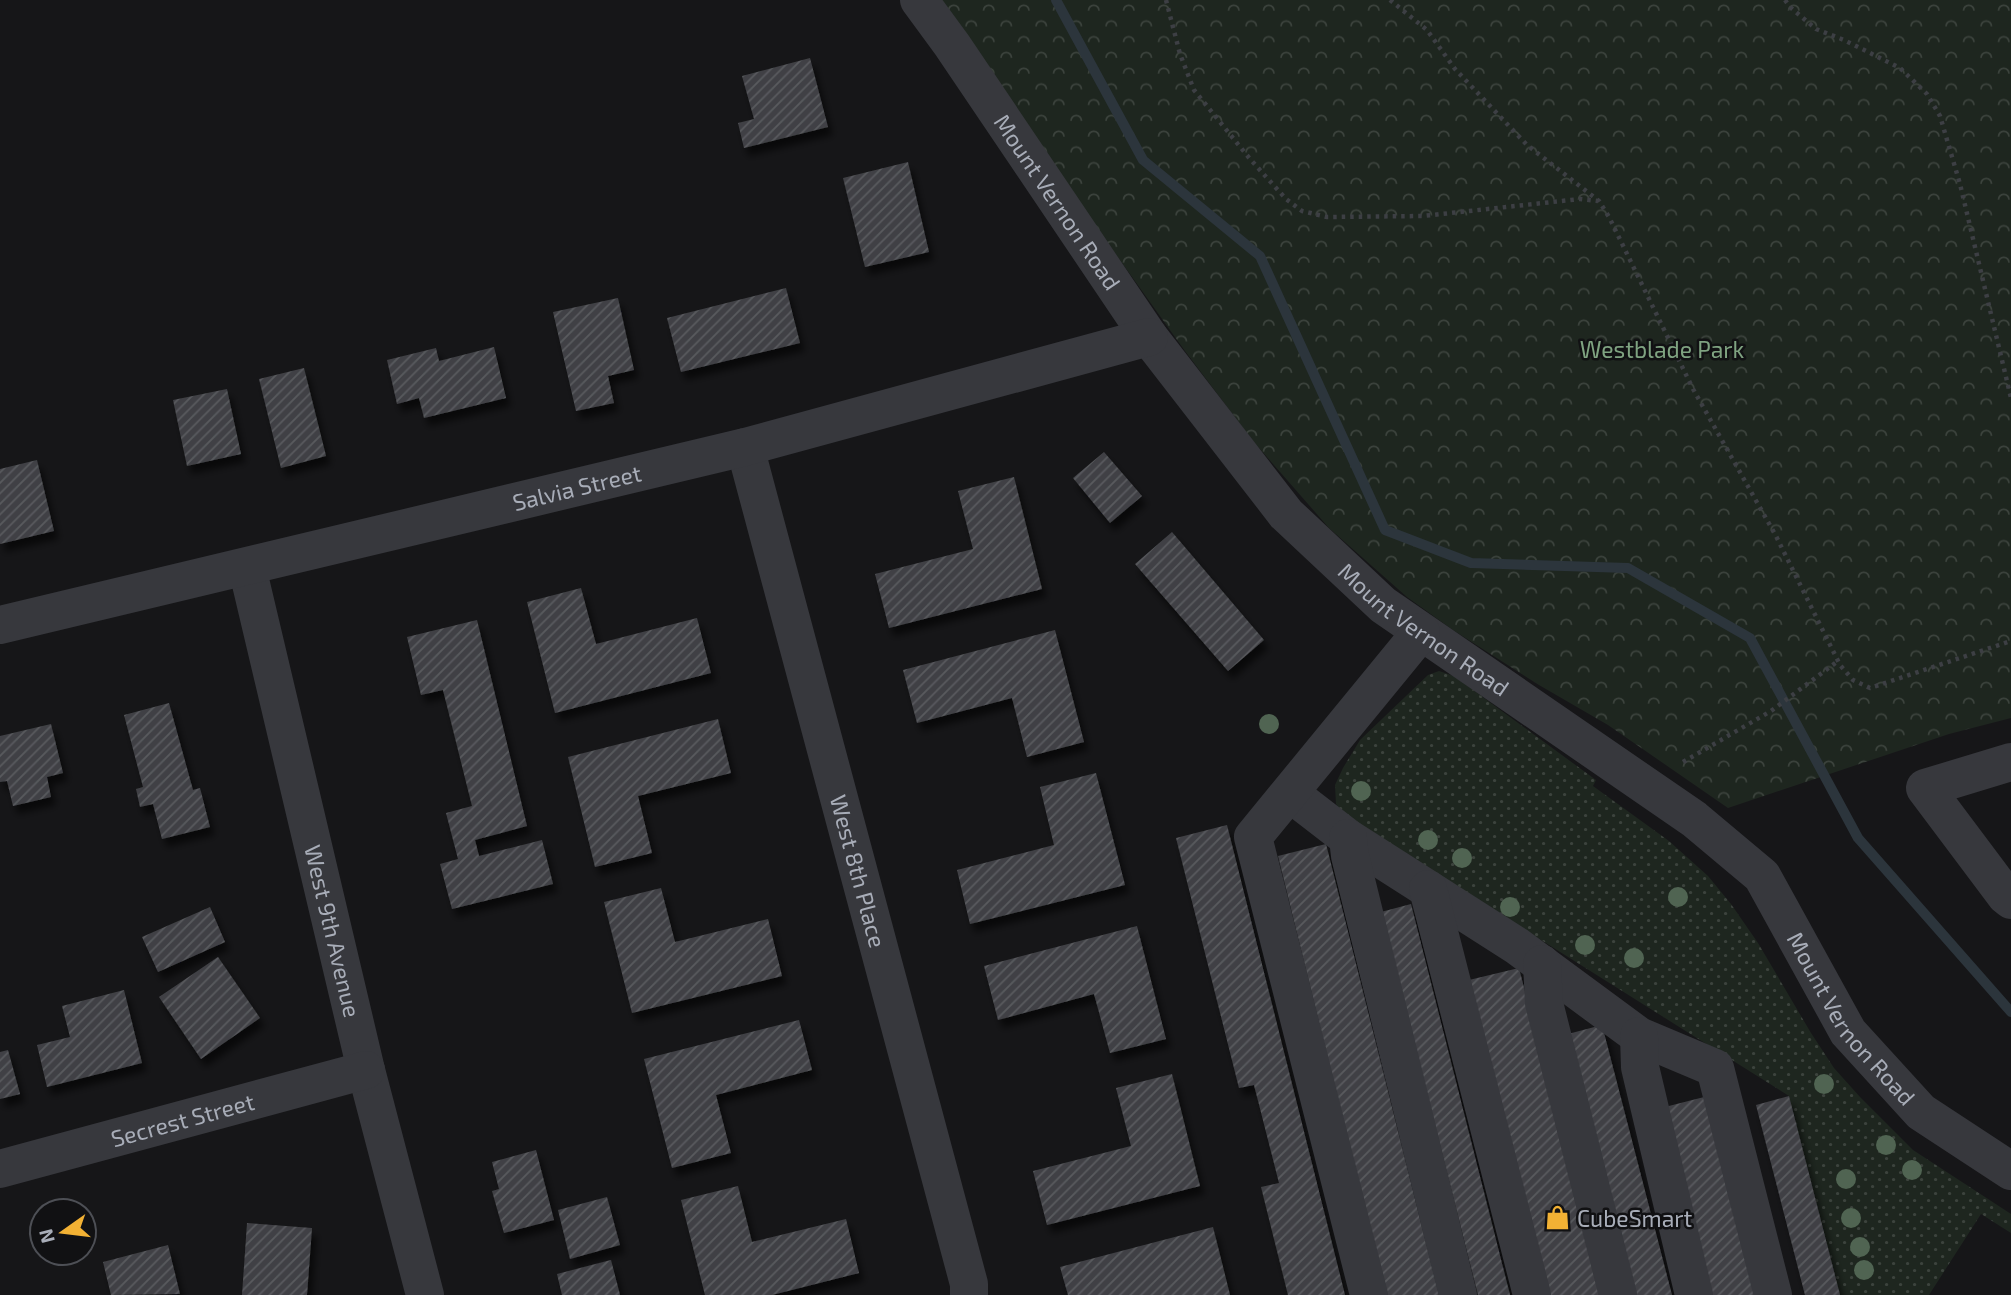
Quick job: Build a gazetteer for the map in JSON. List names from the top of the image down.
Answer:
{
  "streets": {
    "street": [
      "Mount Vernon Road",
      "Salvia Street",
      "West 8th Place",
      "West 9th Avenue",
      "Secrest Street"
    ]
  },
  "crossings": [
    ["Mount Vernon Road", "Salvia Street"],
    ["Salvia Street", "West 8th Place"],
    ["Salvia Street", "West 9th Avenue"],
    ["West 9th Avenue", "Secrest Street"]
  ],
  "parks": ["Westblade Park"],
  "places": {
    "shop": ["CubeSmart"]
  },
  "north": "left"
}
